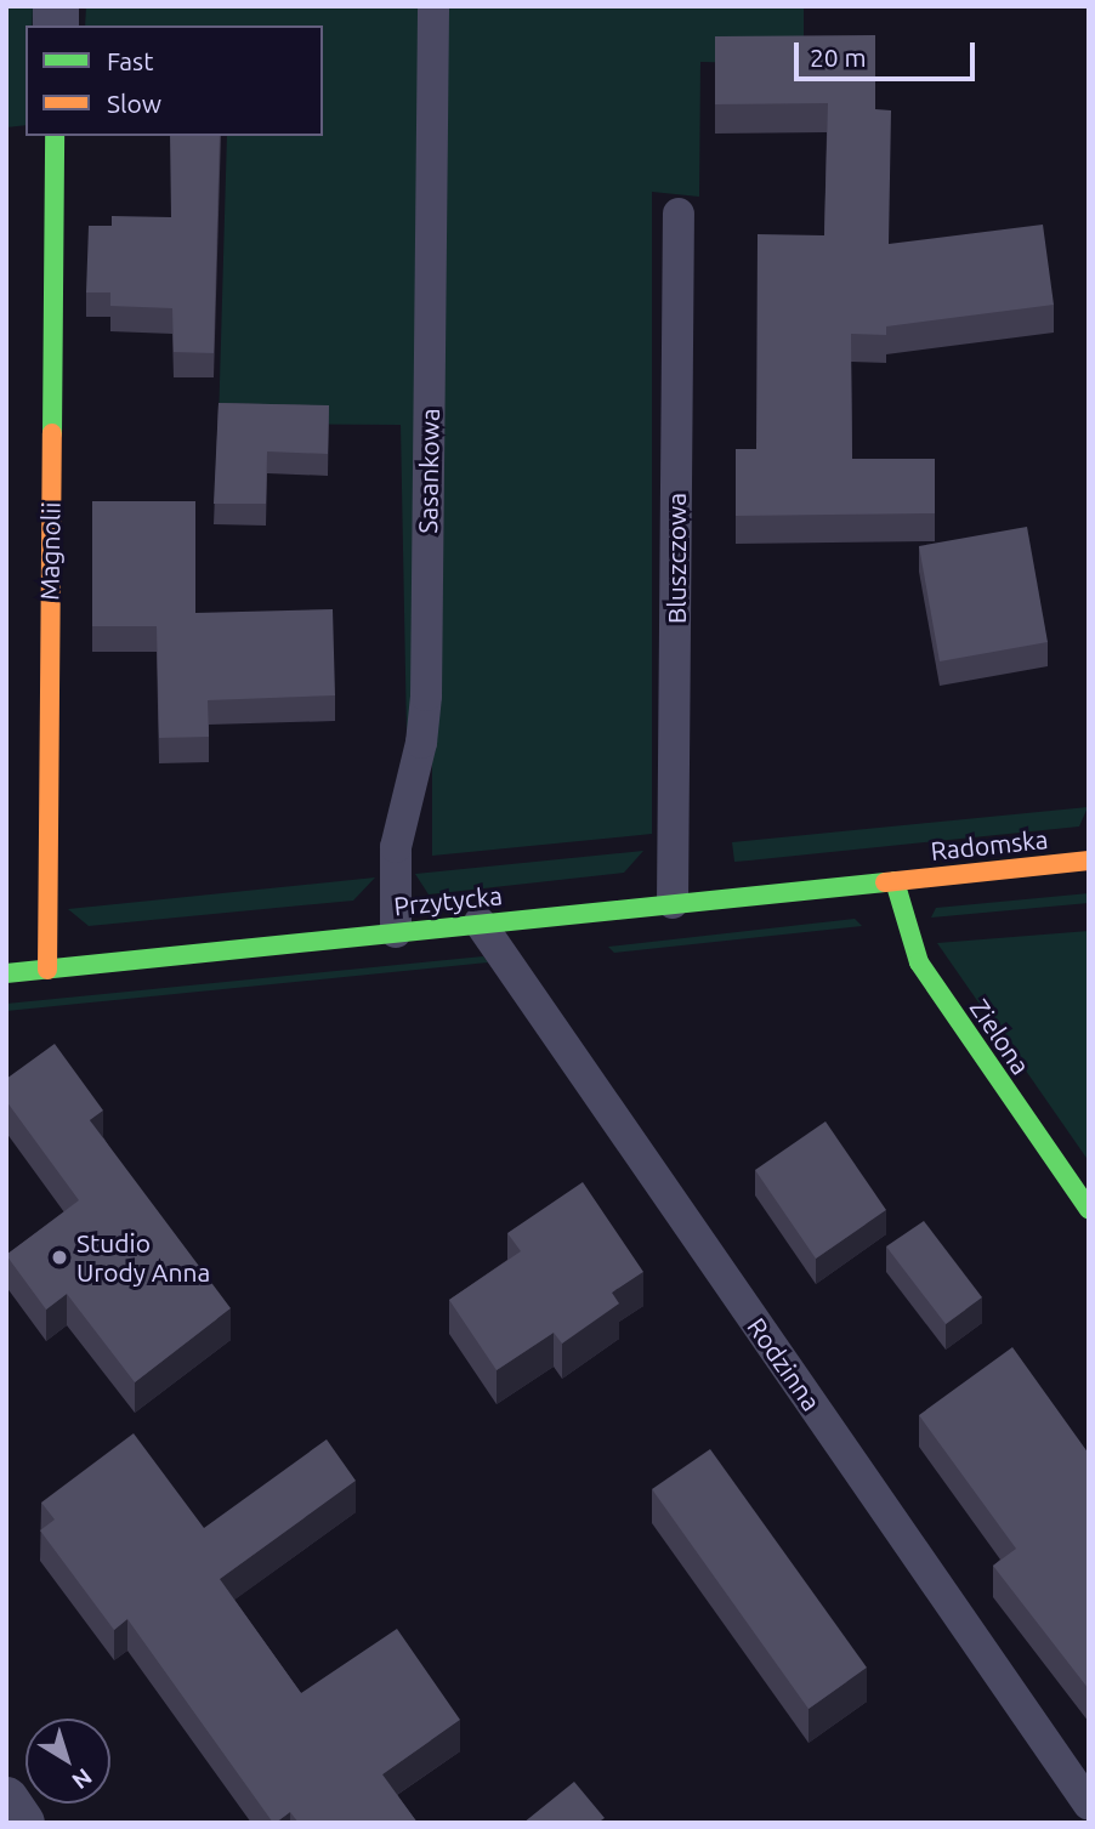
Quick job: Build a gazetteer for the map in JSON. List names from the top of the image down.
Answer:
{
  "streets": {
    "street": [
      "Magnolii",
      "Radomska",
      "Przytycka",
      "Zielona"
    ],
    "lane": ["Sasankowa", "Bluszczowa", "Rodzinna"]
  },
  "crossings": [
    ["Sasankowa", "Przytycka"],
    ["Magnolii", "Przytycka"],
    ["Bluszczowa", "Przytycka"],
    ["Radomska", "Przytycka"],
    ["Radomska", "Zielona"],
    ["Przytycka", "Zielona"],
    ["Przytycka", "Rodzinna"]
  ],
  "places": ["Studio Urody Anna"],
  "legend": ["Fast", "Slow"],
  "scale_bar": "20 m",
  "north": "bottom right"
}
